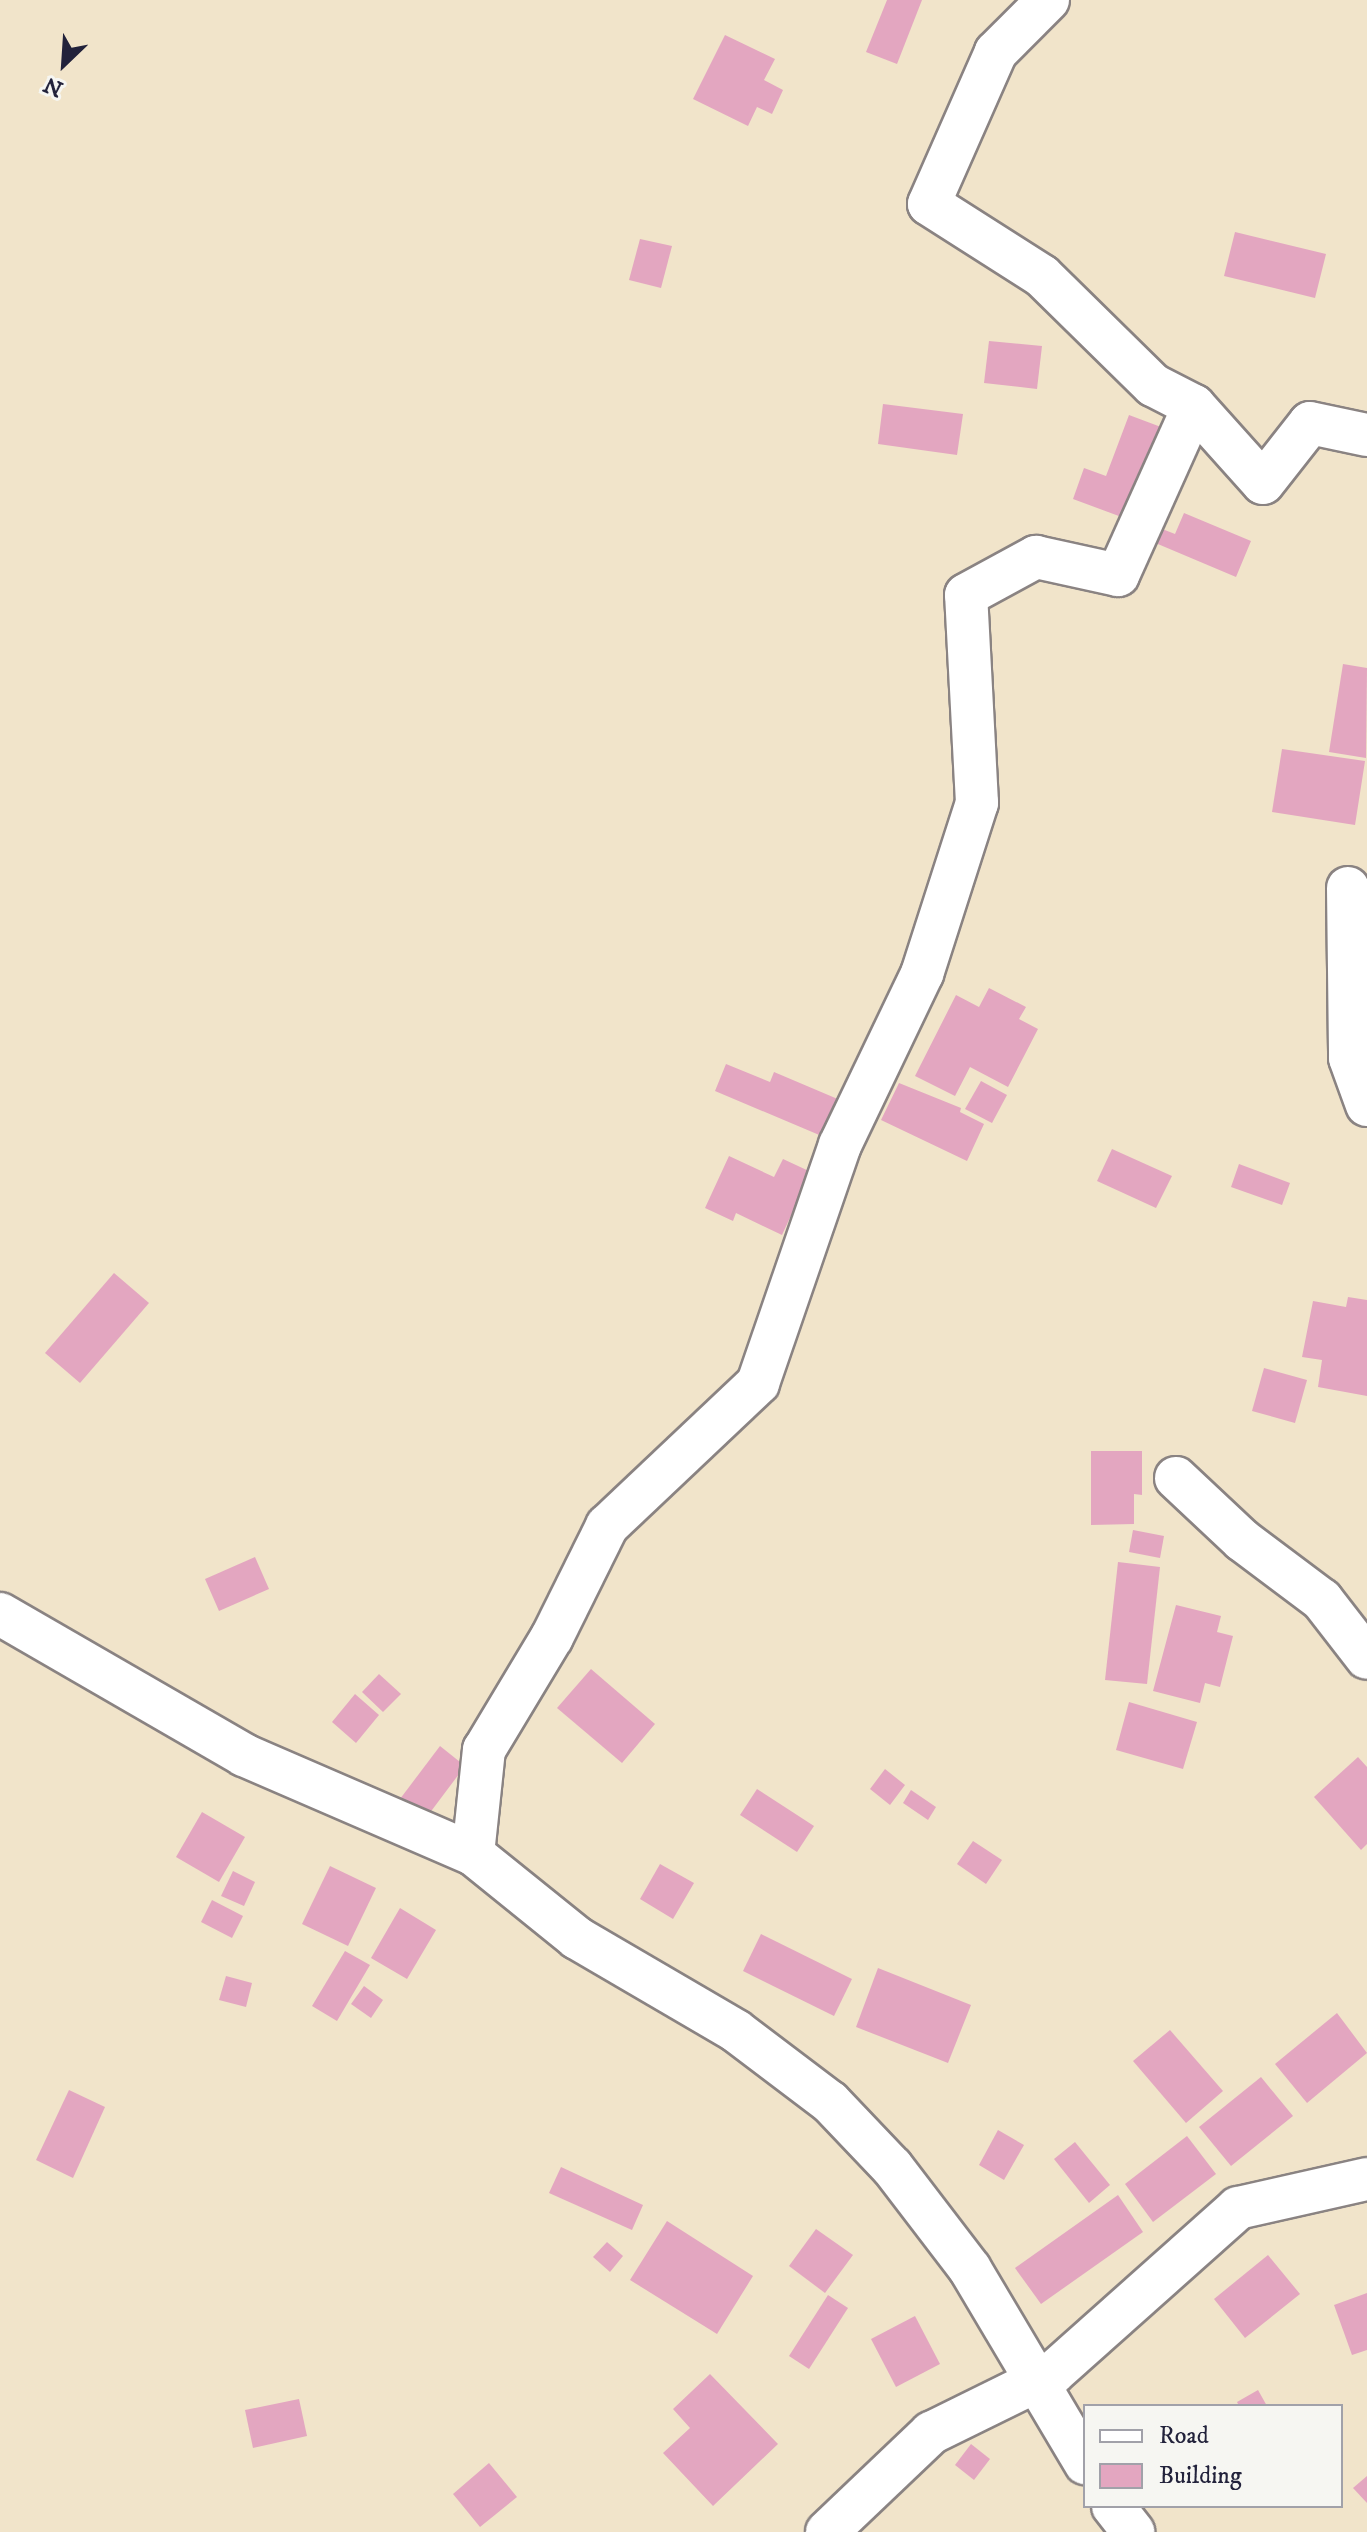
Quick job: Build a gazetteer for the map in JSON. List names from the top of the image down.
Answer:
{
  "legend": ["Road", "Building"],
  "north": "bottom left"
}
